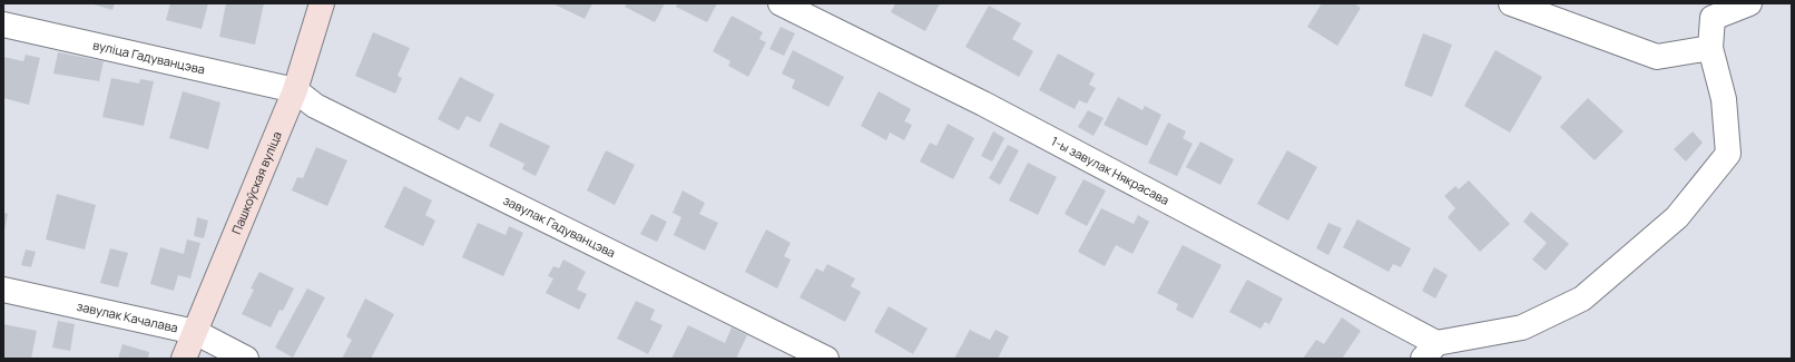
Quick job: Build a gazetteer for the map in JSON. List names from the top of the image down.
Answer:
{
  "streets": {
    "main road": ["Пашкоўская вуліца"],
    "street": [
      "вуліца Гадуванцэва",
      "1-ы завулак Някрасава",
      "завулак Гадуванцэва",
      "завулак Качалава"
    ]
  },
  "crossings": [
    ["вуліца Гадуванцэва", "Пашкоўская вуліца"],
    ["вуліца Гадуванцэва", "завулак Гадуванцэва"],
    ["Пашкоўская вуліца", "завулак Гадуванцэва"],
    ["Пашкоўская вуліца", "завулак Качалава"]
  ]
}
